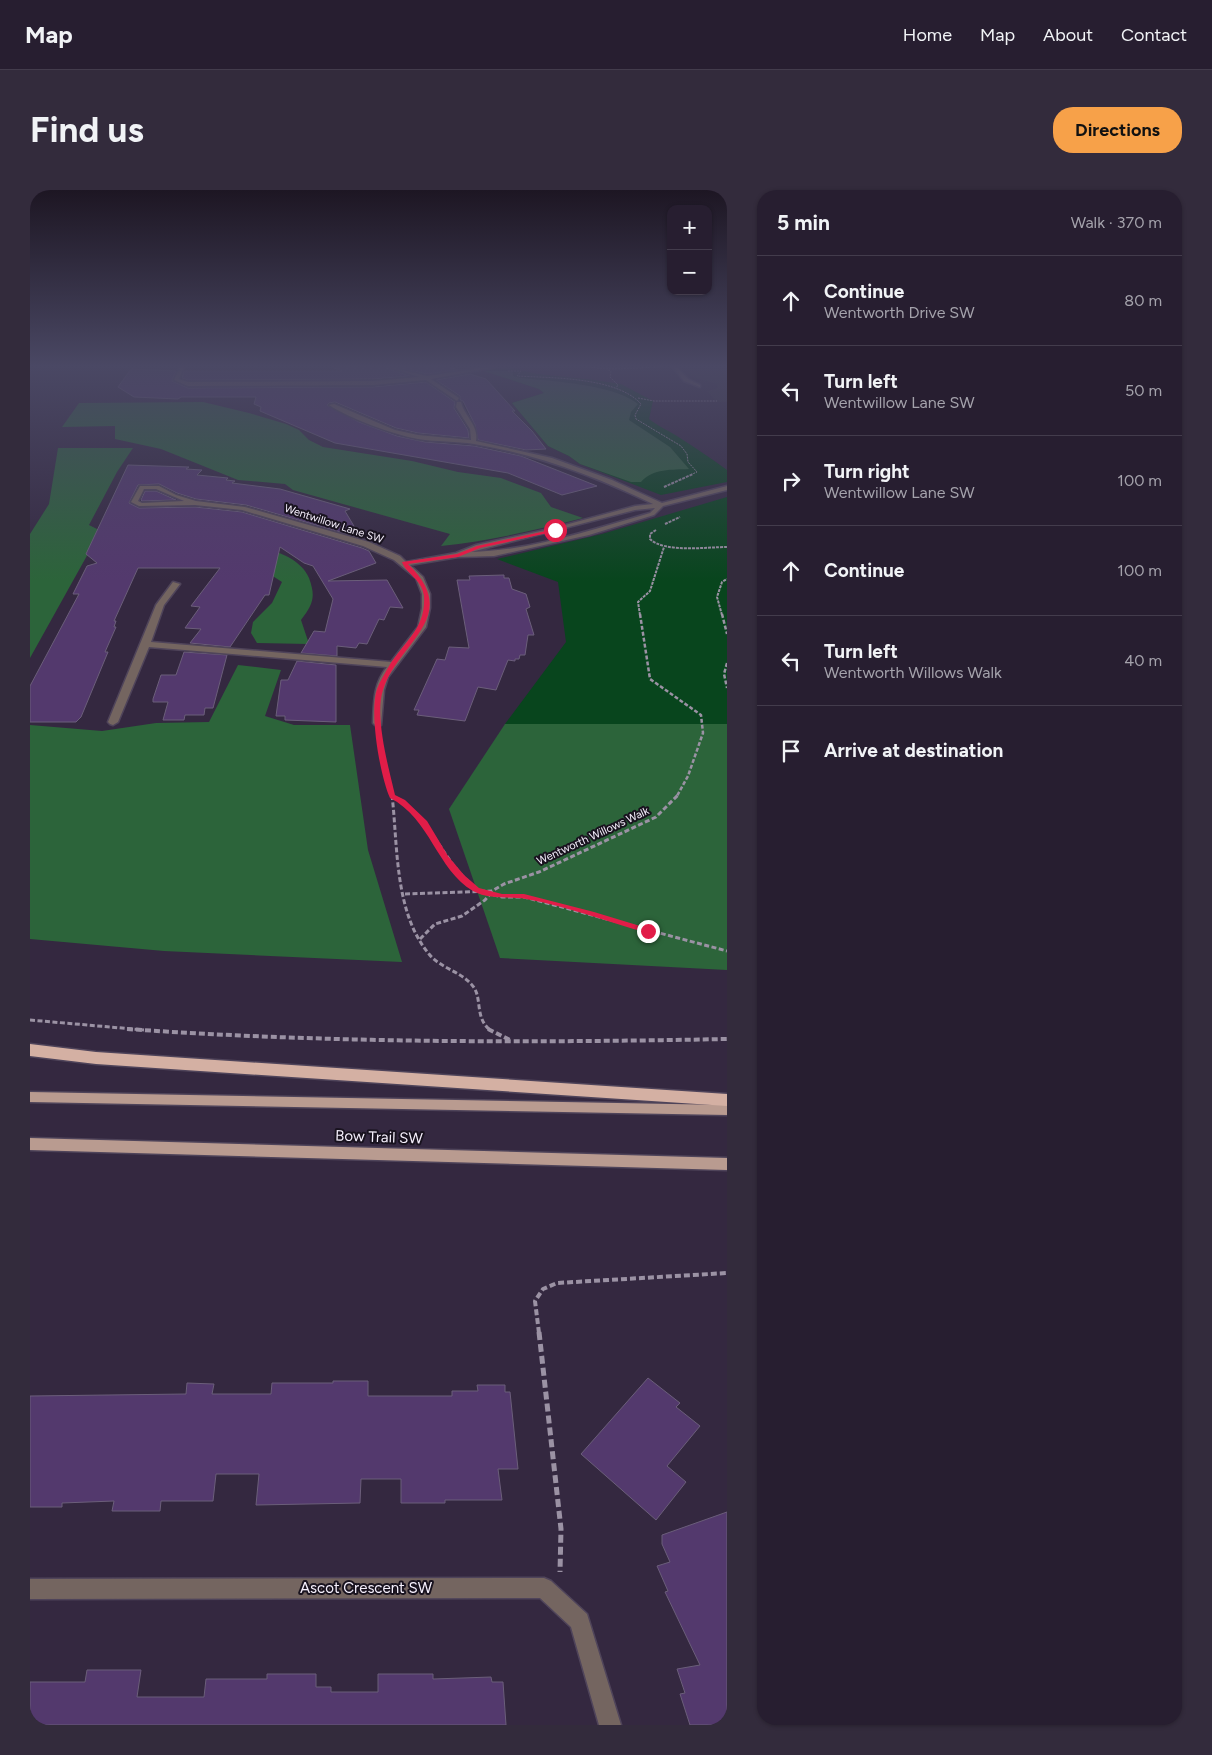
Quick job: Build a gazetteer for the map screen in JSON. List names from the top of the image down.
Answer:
{
  "streets": {
    "main road": ["Bow Trail SW"],
    "street": ["Wentwillow Lane SW", "Ascot Crescent SW"],
    "path": ["Wentworth Willows Walk"]
  },
  "page": {
    "header": "Map",
    "nav": [
      "Home",
      "Map",
      "About",
      "Contact"
    ],
    "buttons": "Directions",
    "title": "Find us",
    "heading": ["5 min", "Walk · 370 m"],
    "map_buttons": ["+", "−"],
    "list": [
      ["Continue", "Wentworth Drive SW", "80 m"],
      ["Turn left", "Wentwillow Lane SW", "50 m"],
      ["Turn right", "Wentwillow Lane SW", "100 m"],
      ["Continue", "100 m"],
      ["Turn left", "Wentworth Willows Walk", "40 m"],
      "Arrive at destination"
    ]
  }
}
